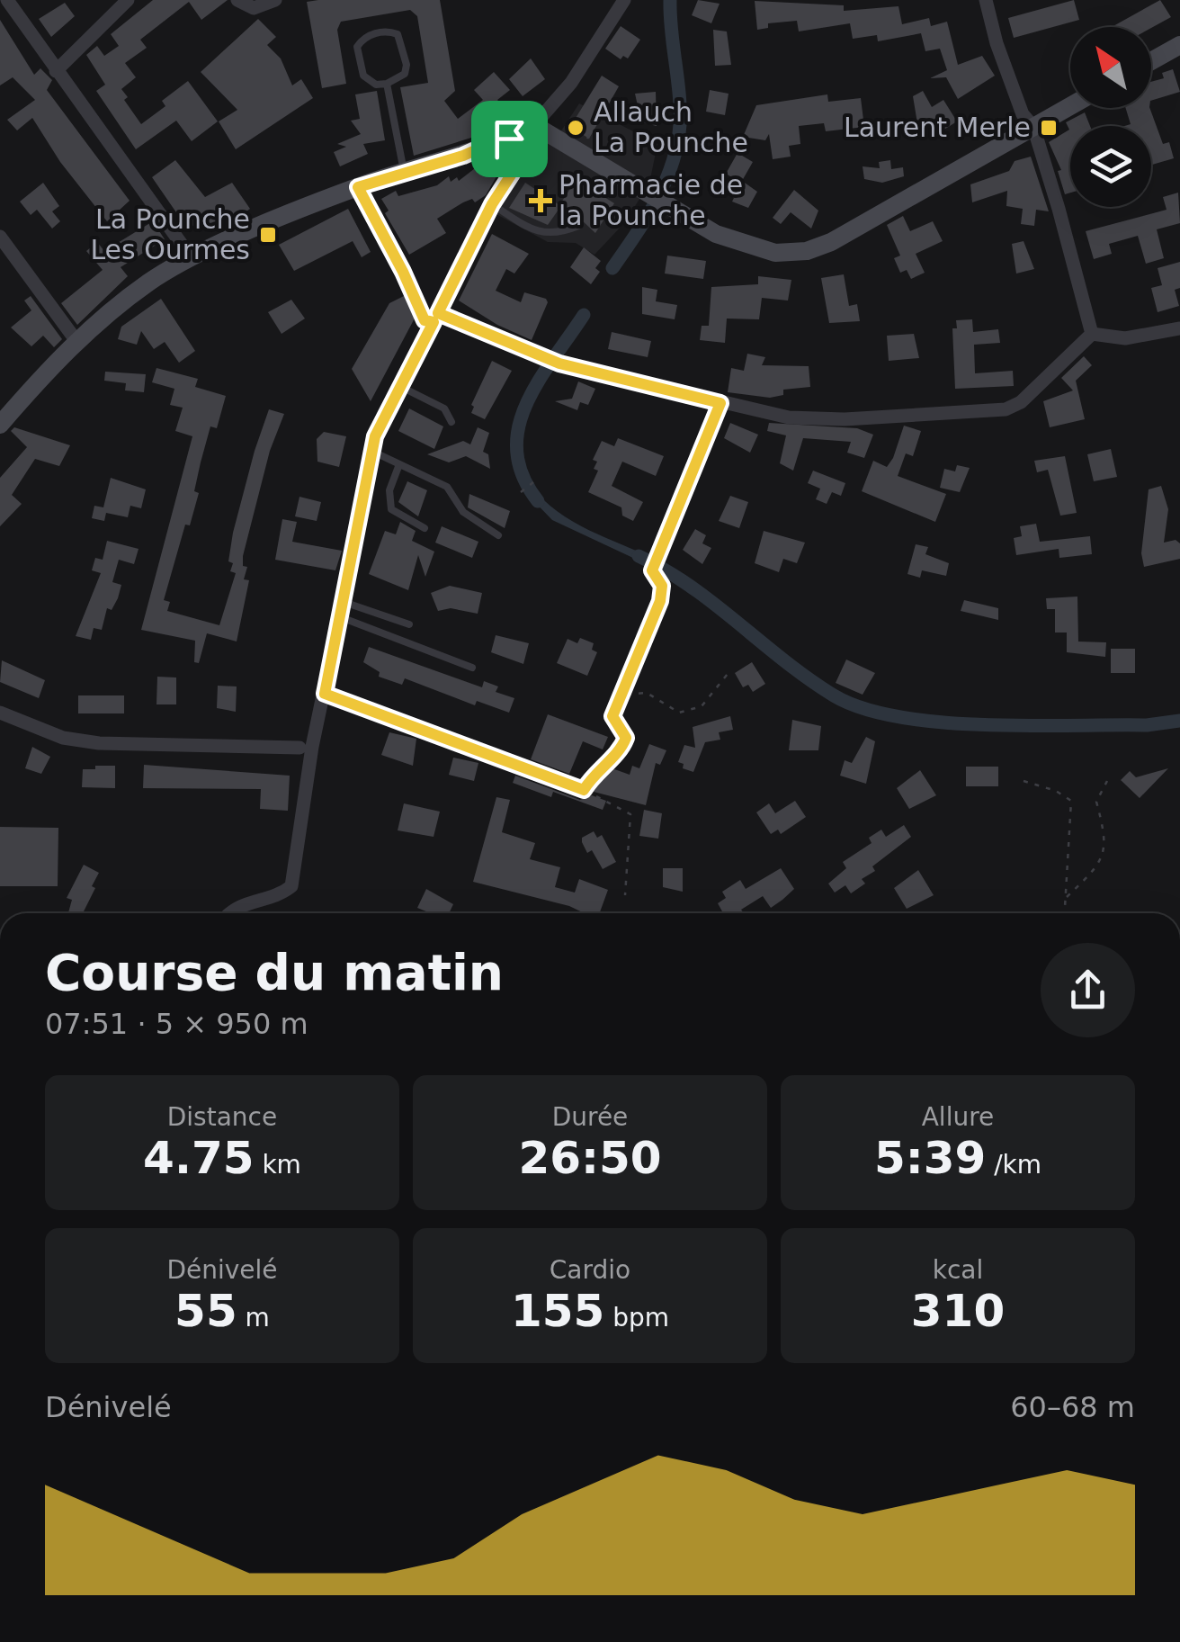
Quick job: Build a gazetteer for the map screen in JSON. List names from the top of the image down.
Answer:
{
  "places": {
    "other": ["Allauch La Pounche"],
    "transit": ["Laurent Merle", "La Pounche Les Ourmes"],
    "health": ["Pharmacie de la Pounche"]
  },
  "north": "top left",
  "page": {
    "heading": ["Course du matin", "07:51 · 5 × 950 m"],
    "stats": [
      ["Distance", "4.75 km"],
      ["Durée", "26:50"],
      ["Allure", "5:39 /km"],
      ["Dénivelé", "55 m"],
      ["Cardio", "155 bpm"],
      ["kcal", "310"]
    ],
    "chart": ["Dénivelé", "60–68 m"]
  }
}
